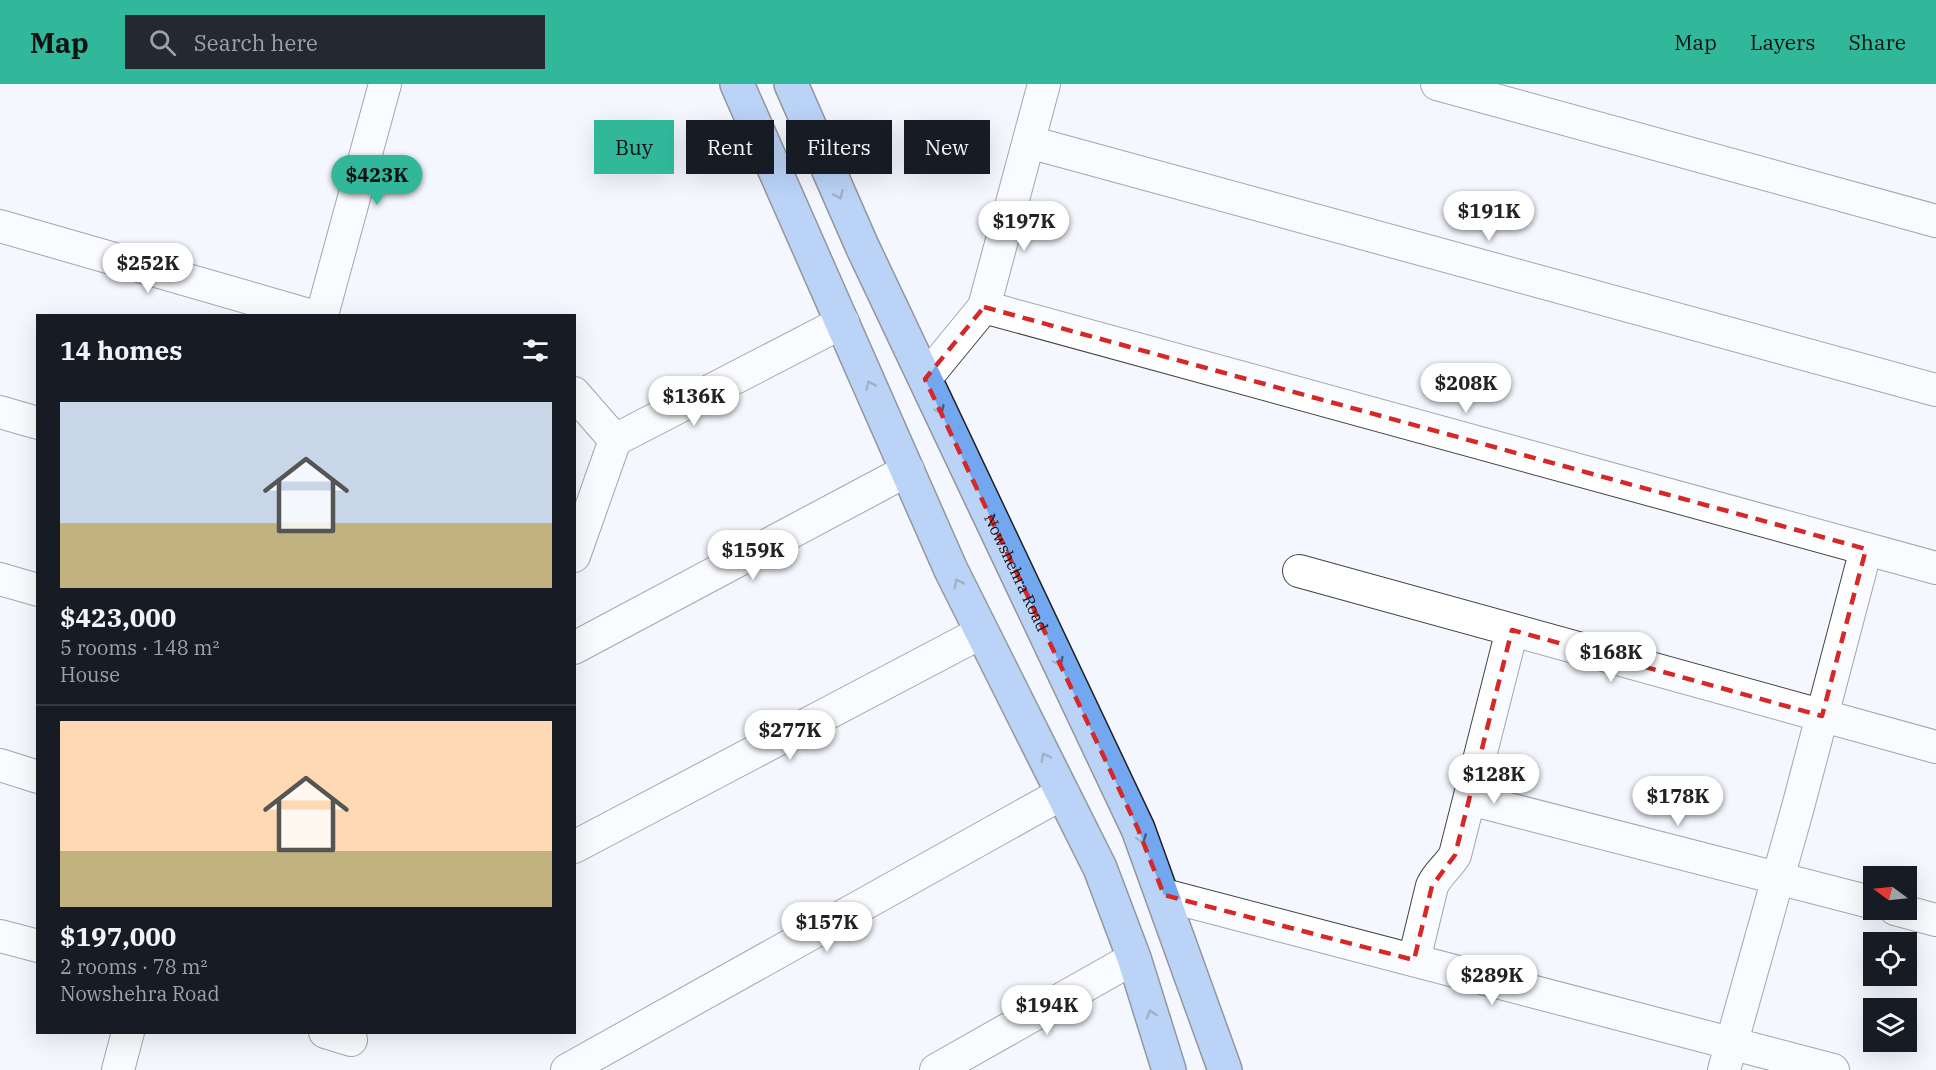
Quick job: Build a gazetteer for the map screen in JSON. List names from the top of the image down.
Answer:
{
  "streets": {
    "main road": ["Nowshehra Road"]
  },
  "north": "left",
  "page": {
    "header": "Map",
    "search": "Search here",
    "nav": ["Map", "Layers", "Share"],
    "chip": [
      "Buy",
      "Rent",
      "Filters",
      "New"
    ],
    "price": [
      "$423K",
      "$191K",
      "$197K",
      "$252K",
      "$208K",
      "$136K",
      "$159K",
      "$168K",
      "$277K",
      "$128K",
      "$178K",
      "$157K",
      "$289K",
      "$194K"
    ],
    "heading": "14 homes",
    "list": [
      {
        "name": "$423,000",
        "note": "5 rooms · 148 m² · House"
      },
      {
        "name": "$197,000",
        "note": "2 rooms · 78 m² · Nowshehra Road"
      }
    ]
  }
}
